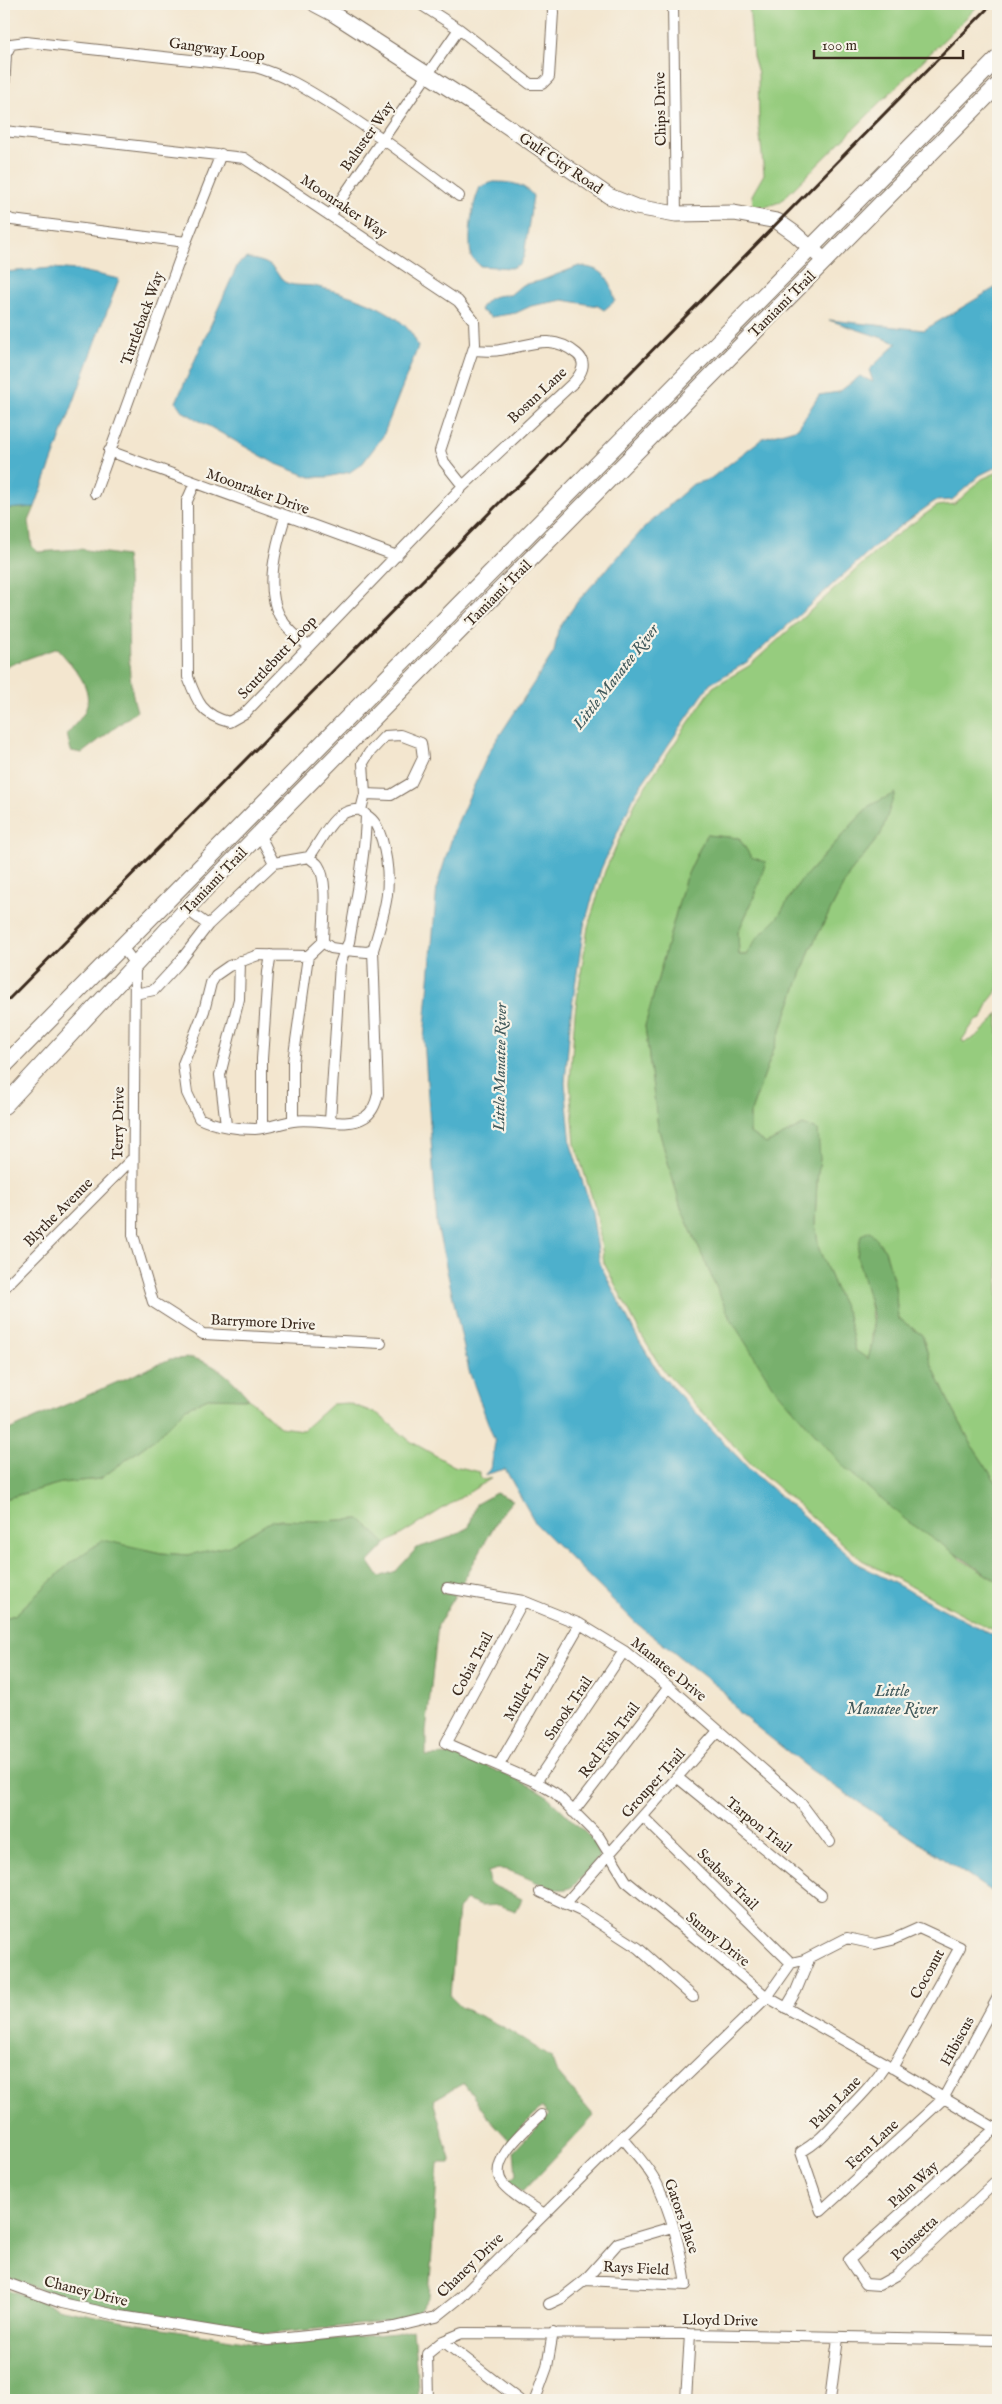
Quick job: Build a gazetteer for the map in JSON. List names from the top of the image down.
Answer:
{
  "streets": {
    "main road": ["Tamiami Trail"],
    "street": [
      "Gangway Loop",
      "Chips Drive",
      "Baluster Way",
      "Gulf City Road",
      "Moonraker Way",
      "Turtleback Way",
      "Bosun Lane",
      "Moonraker Drive",
      "Scuttlebutt Loop",
      "Terry Drive",
      "Blythe Avenue",
      "Barrymore Drive",
      "Cobia Trail",
      "Manatee Drive",
      "Mullet Trail",
      "Snook Trail",
      "Red Fish Trail",
      "Grouper Trail",
      "Tarpon Trail",
      "Seabass Trail",
      "Sunny Drive",
      "Coconut",
      "Hibiscus",
      "Palm Lane",
      "Fern Lane",
      "Palm Way",
      "Gators Place",
      "Poinsetta",
      "Chaney Drive",
      "Rays Field",
      "Lloyd Drive"
    ]
  },
  "crossings": [
    ["Gangway Loop", "Baluster Way"],
    ["Chips Drive", "Gulf City Road"],
    ["Baluster Way", "Gulf City Road"],
    ["Baluster Way", "Moonraker Way"],
    ["Gulf City Road", "Tamiami Trail"],
    ["Moonraker Way", "Turtleback Way"],
    ["Moonraker Way", "Bosun Lane"],
    ["Moonraker Way", "Scuttlebutt Loop"],
    ["Tamiami Trail", "Terry Drive"],
    ["Turtleback Way", "Moonraker Drive"],
    ["Bosun Lane", "Scuttlebutt Loop"],
    ["Moonraker Drive", "Scuttlebutt Loop"],
    ["Terry Drive", "Blythe Avenue"],
    ["Terry Drive", "Barrymore Drive"],
    ["Cobia Trail", "Manatee Drive"],
    ["Cobia Trail", "Sunny Drive"],
    ["Manatee Drive", "Mullet Trail"],
    ["Manatee Drive", "Snook Trail"],
    ["Manatee Drive", "Red Fish Trail"],
    ["Manatee Drive", "Grouper Trail"],
    ["Mullet Trail", "Sunny Drive"],
    ["Snook Trail", "Sunny Drive"],
    ["Red Fish Trail", "Sunny Drive"],
    ["Grouper Trail", "Tarpon Trail"],
    ["Grouper Trail", "Seabass Trail"],
    ["Grouper Trail", "Sunny Drive"],
    ["Seabass Trail", "Chaney Drive"],
    ["Sunny Drive", "Coconut"],
    ["Sunny Drive", "Hibiscus"],
    ["Sunny Drive", "Palm Lane"],
    ["Sunny Drive", "Fern Lane"],
    ["Sunny Drive", "Palm Way"],
    ["Sunny Drive", "Chaney Drive"],
    ["Coconut", "Palm Lane"],
    ["Hibiscus", "Fern Lane"],
    ["Palm Lane", "Fern Lane"],
    ["Palm Way", "Poinsetta"],
    ["Gators Place", "Chaney Drive"],
    ["Gators Place", "Rays Field"]
  ],
  "water": ["Little Manatee River"],
  "scale_bar": "100 m"
}
